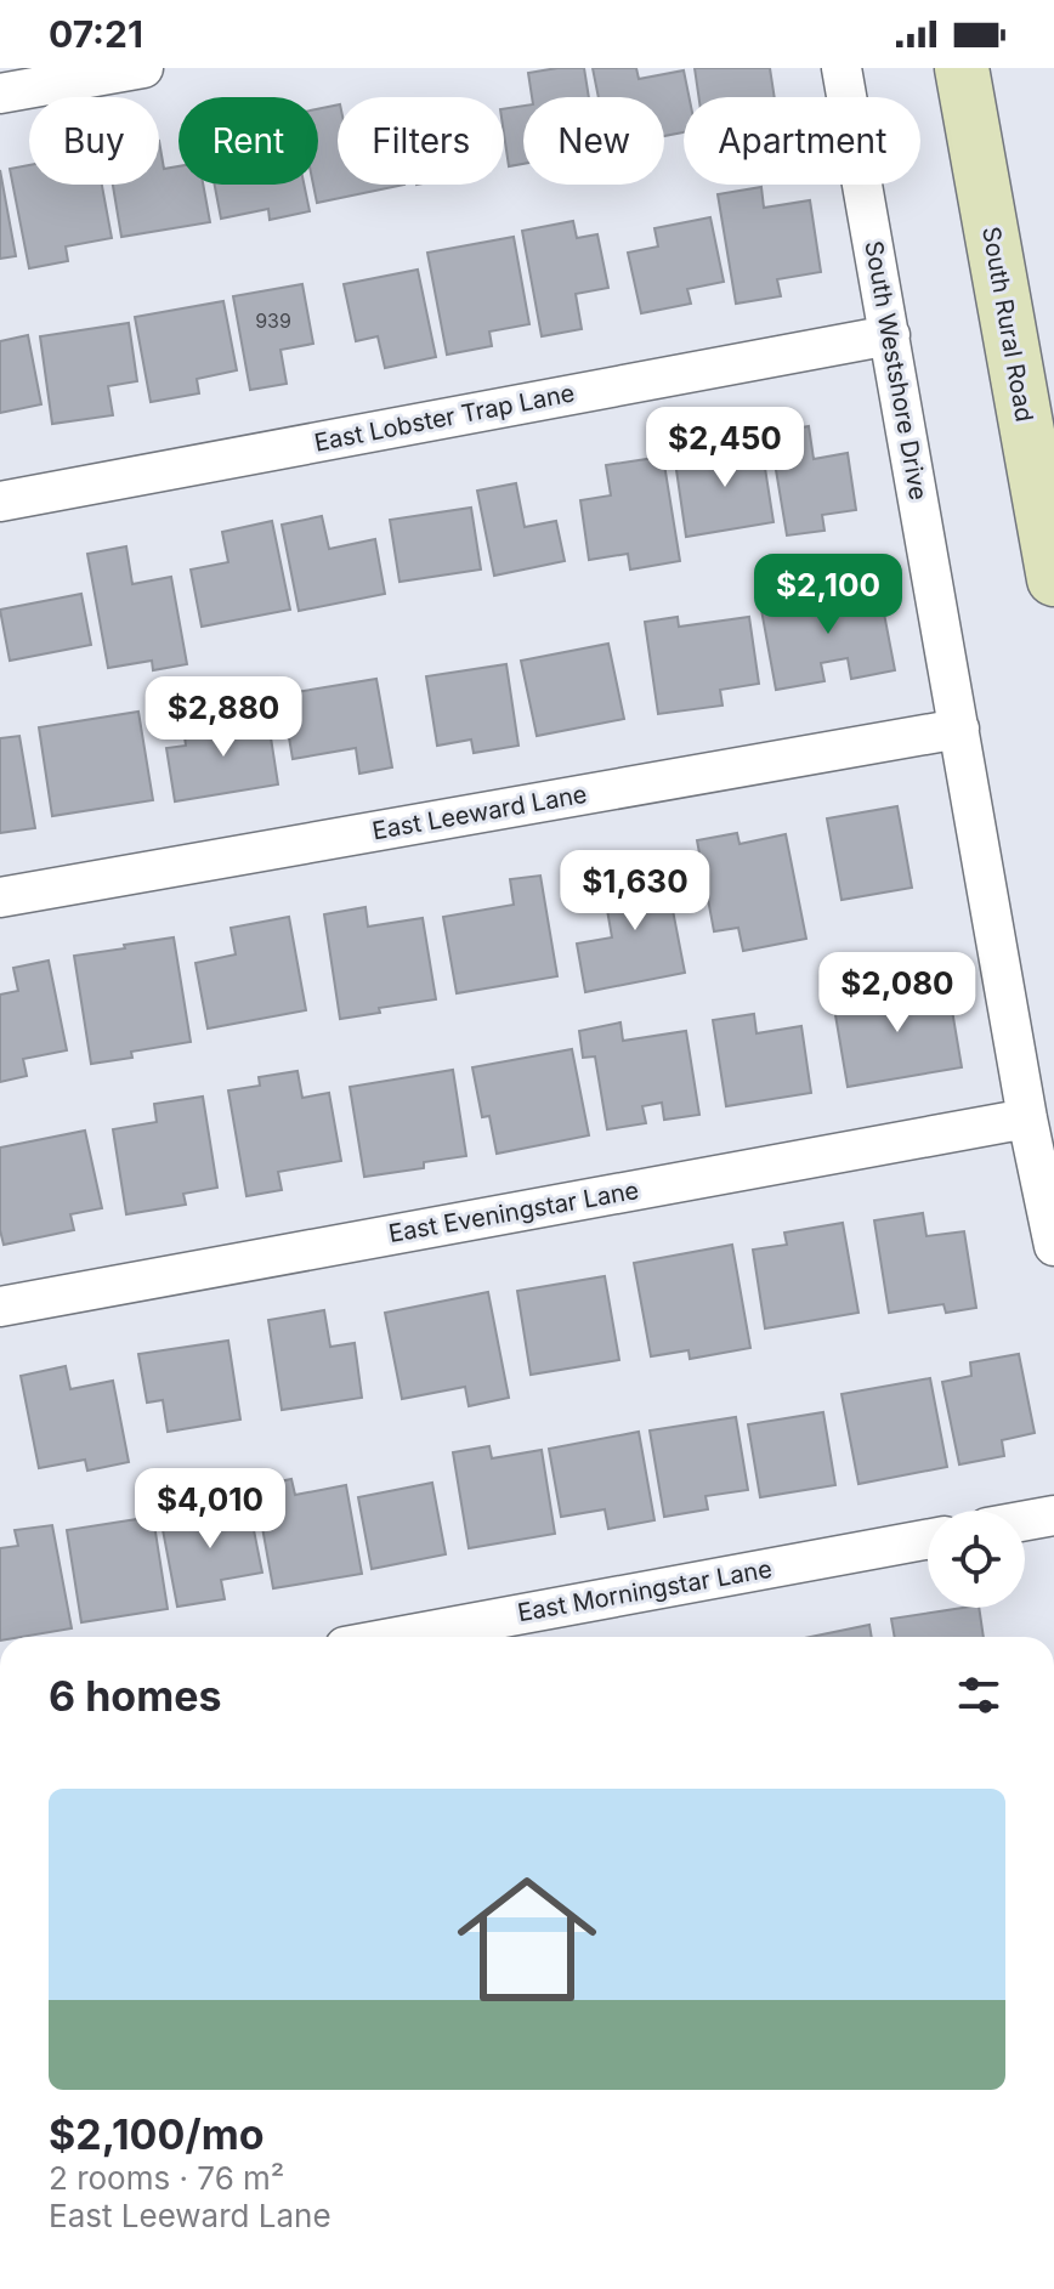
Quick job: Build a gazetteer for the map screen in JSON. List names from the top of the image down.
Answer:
{
  "streets": {
    "main road": ["South Rural Road"],
    "street": [
      "South Westshore Drive",
      "East Lobster Trap Lane",
      "East Leeward Lane",
      "East Eveningstar Lane",
      "East Morningstar Lane"
    ]
  },
  "crossings": [
    ["South Westshore Drive", "East Lobster Trap Lane"],
    ["South Westshore Drive", "East Leeward Lane"],
    ["South Westshore Drive", "East Eveningstar Lane"]
  ],
  "house_numbers": ["939"],
  "page": {
    "status": "07:21",
    "chip": [
      "Buy",
      "Rent",
      "Filters",
      "New",
      "Apartment"
    ],
    "price": [
      "$2,450",
      "$2,100",
      "$2,880",
      "$1,630",
      "$2,080",
      "$4,010"
    ],
    "heading": "6 homes",
    "list": [
      {
        "name": "$2,100/mo",
        "note": "2 rooms · 76 m² · East Leeward Lane"
      }
    ]
  }
}
